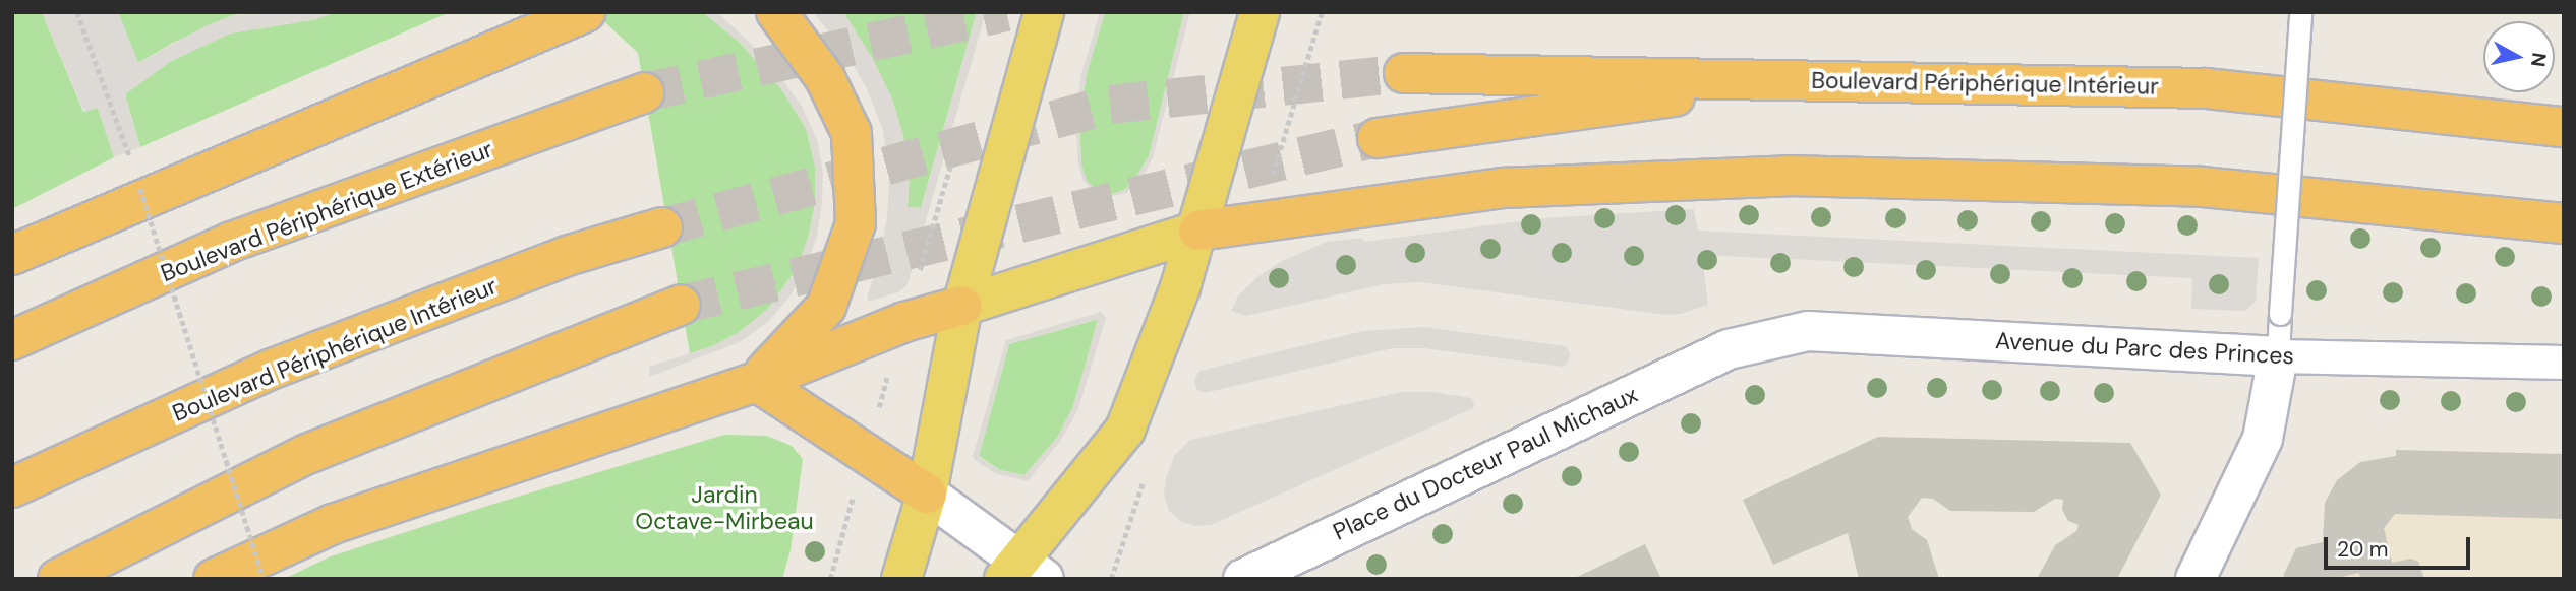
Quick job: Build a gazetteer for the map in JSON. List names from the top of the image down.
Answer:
{
  "streets": {
    "highway": ["Boulevard Périphérique Intérieur", "Boulevard Périphérique Extérieur"],
    "street": ["Avenue du Parc des Princes", "Place du Docteur Paul Michaux"]
  },
  "crossings": [
    ["Avenue du Parc des Princes", "Place du Docteur Paul Michaux"]
  ],
  "parks": ["Jardin Octave-Mirbeau"],
  "scale_bar": "20 m",
  "north": "right"
}
